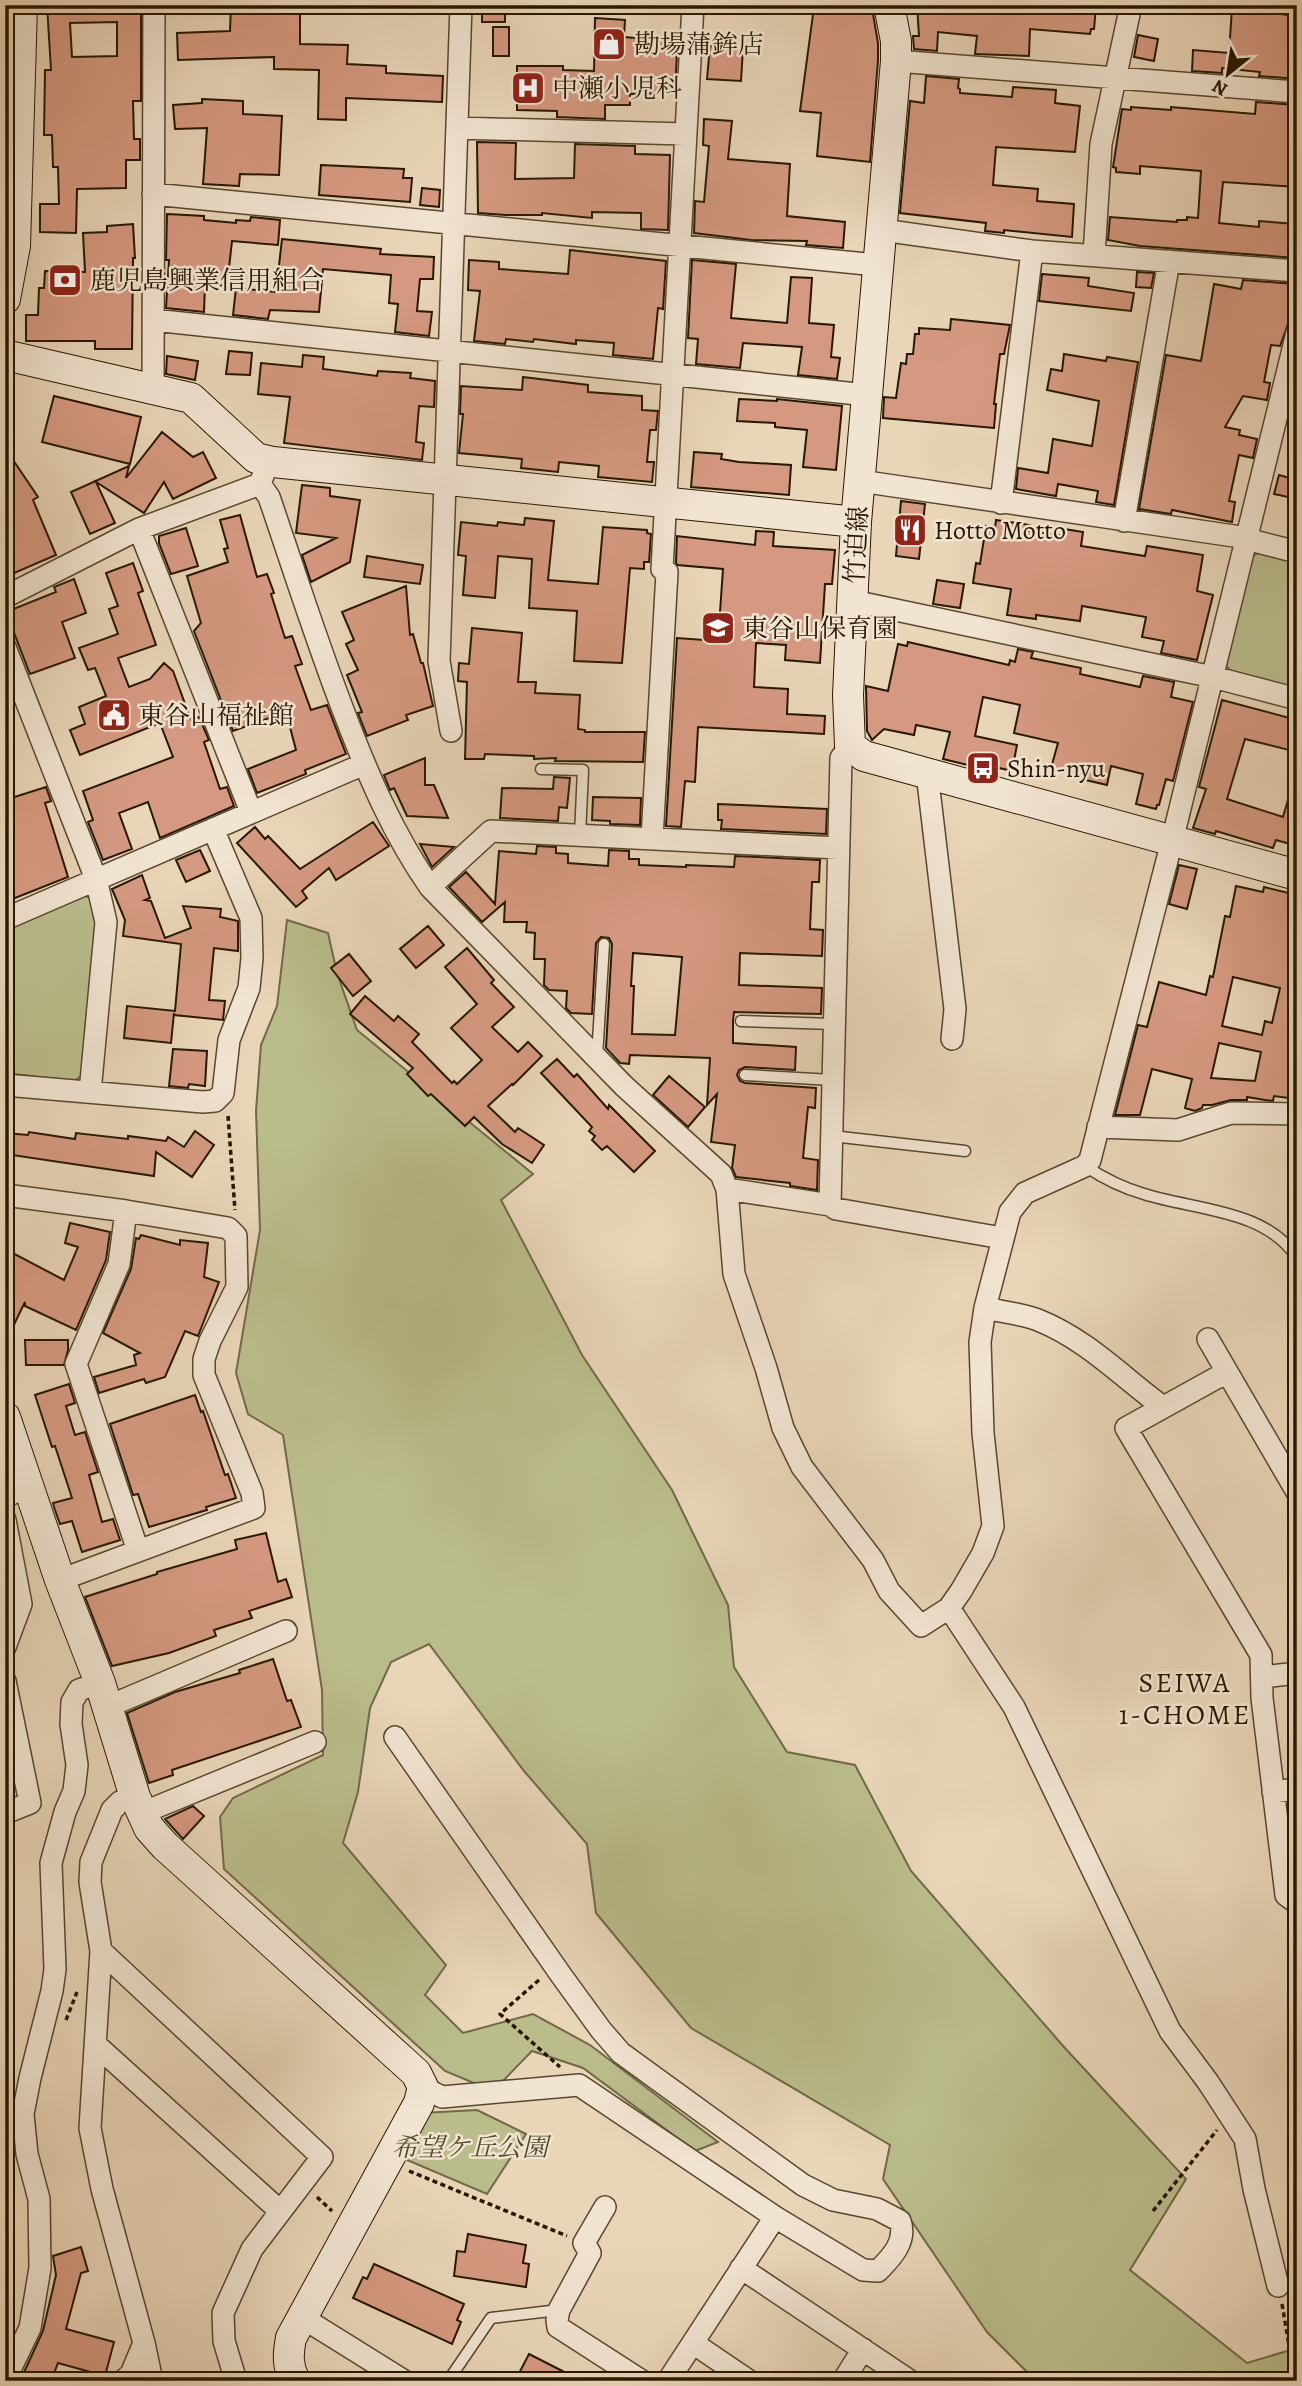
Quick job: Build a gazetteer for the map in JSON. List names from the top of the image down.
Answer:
{
  "streets": {
    "street": ["竹迫線"]
  },
  "districts": ["SEIWA 1-CHOME"],
  "parks": ["希望ケ丘公園"],
  "places": {
    "shop": ["勘場蒲鉾店"],
    "hospital": ["中瀬小児科"],
    "bank": ["鹿児島興業信用組合"],
    "restaurant": ["Hotto Motto"],
    "school or university": ["東谷山保育園"],
    "public building": ["東谷山福祉館"],
    "bus stop": ["Shin-nyu"]
  },
  "north": "bottom left"
}
